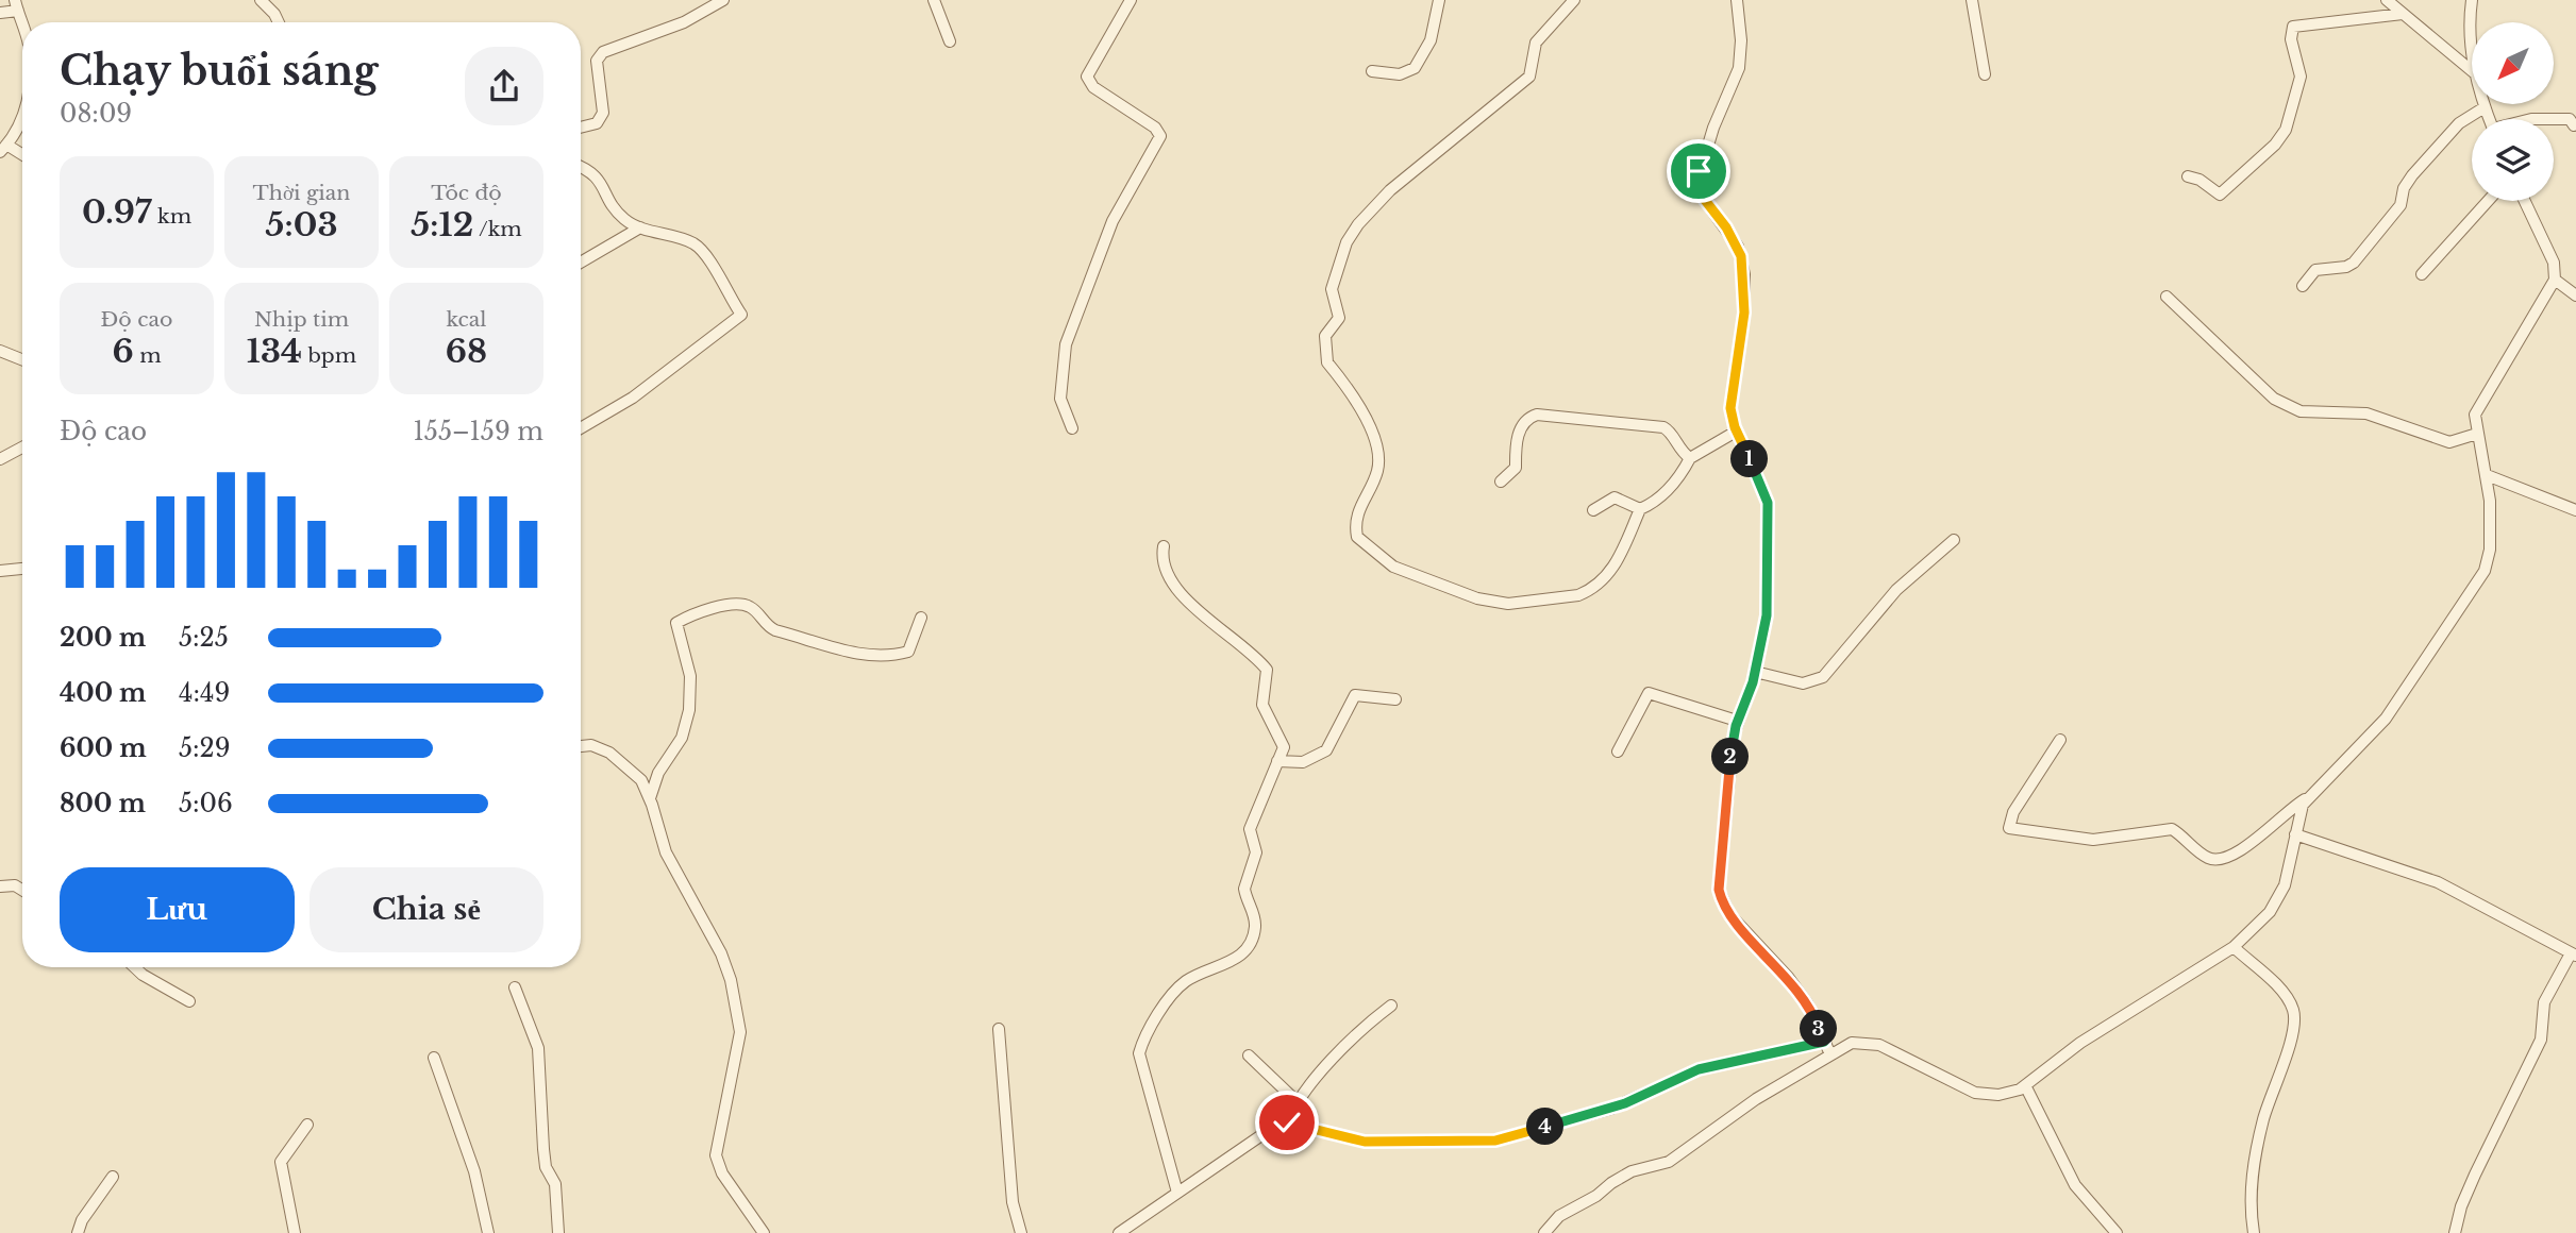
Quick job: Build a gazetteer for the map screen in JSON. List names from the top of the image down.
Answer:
{
  "north": "bottom left",
  "page": {
    "heading": ["Chạy buổi sáng", "08:09"],
    "stats": [
      ["0.97 km"],
      ["Thời gian", "5:03"],
      ["Tốc độ", "5:12 /km"],
      ["Độ cao", "6 m"],
      ["Nhịp tim", "134 bpm"],
      ["kcal", "68"]
    ],
    "chart": ["Độ cao", "155–159 m"],
    "pins": [
      "1",
      "2",
      "3",
      "4"
    ],
    "list": [
      {
        "name": "200 m",
        "note": "5:25"
      },
      {
        "name": "400 m",
        "note": "4:49"
      },
      {
        "name": "600 m",
        "note": "5:29"
      },
      {
        "name": "800 m",
        "note": "5:06"
      }
    ],
    "buttons": ["Lưu", "Chia sẻ"]
  }
}
